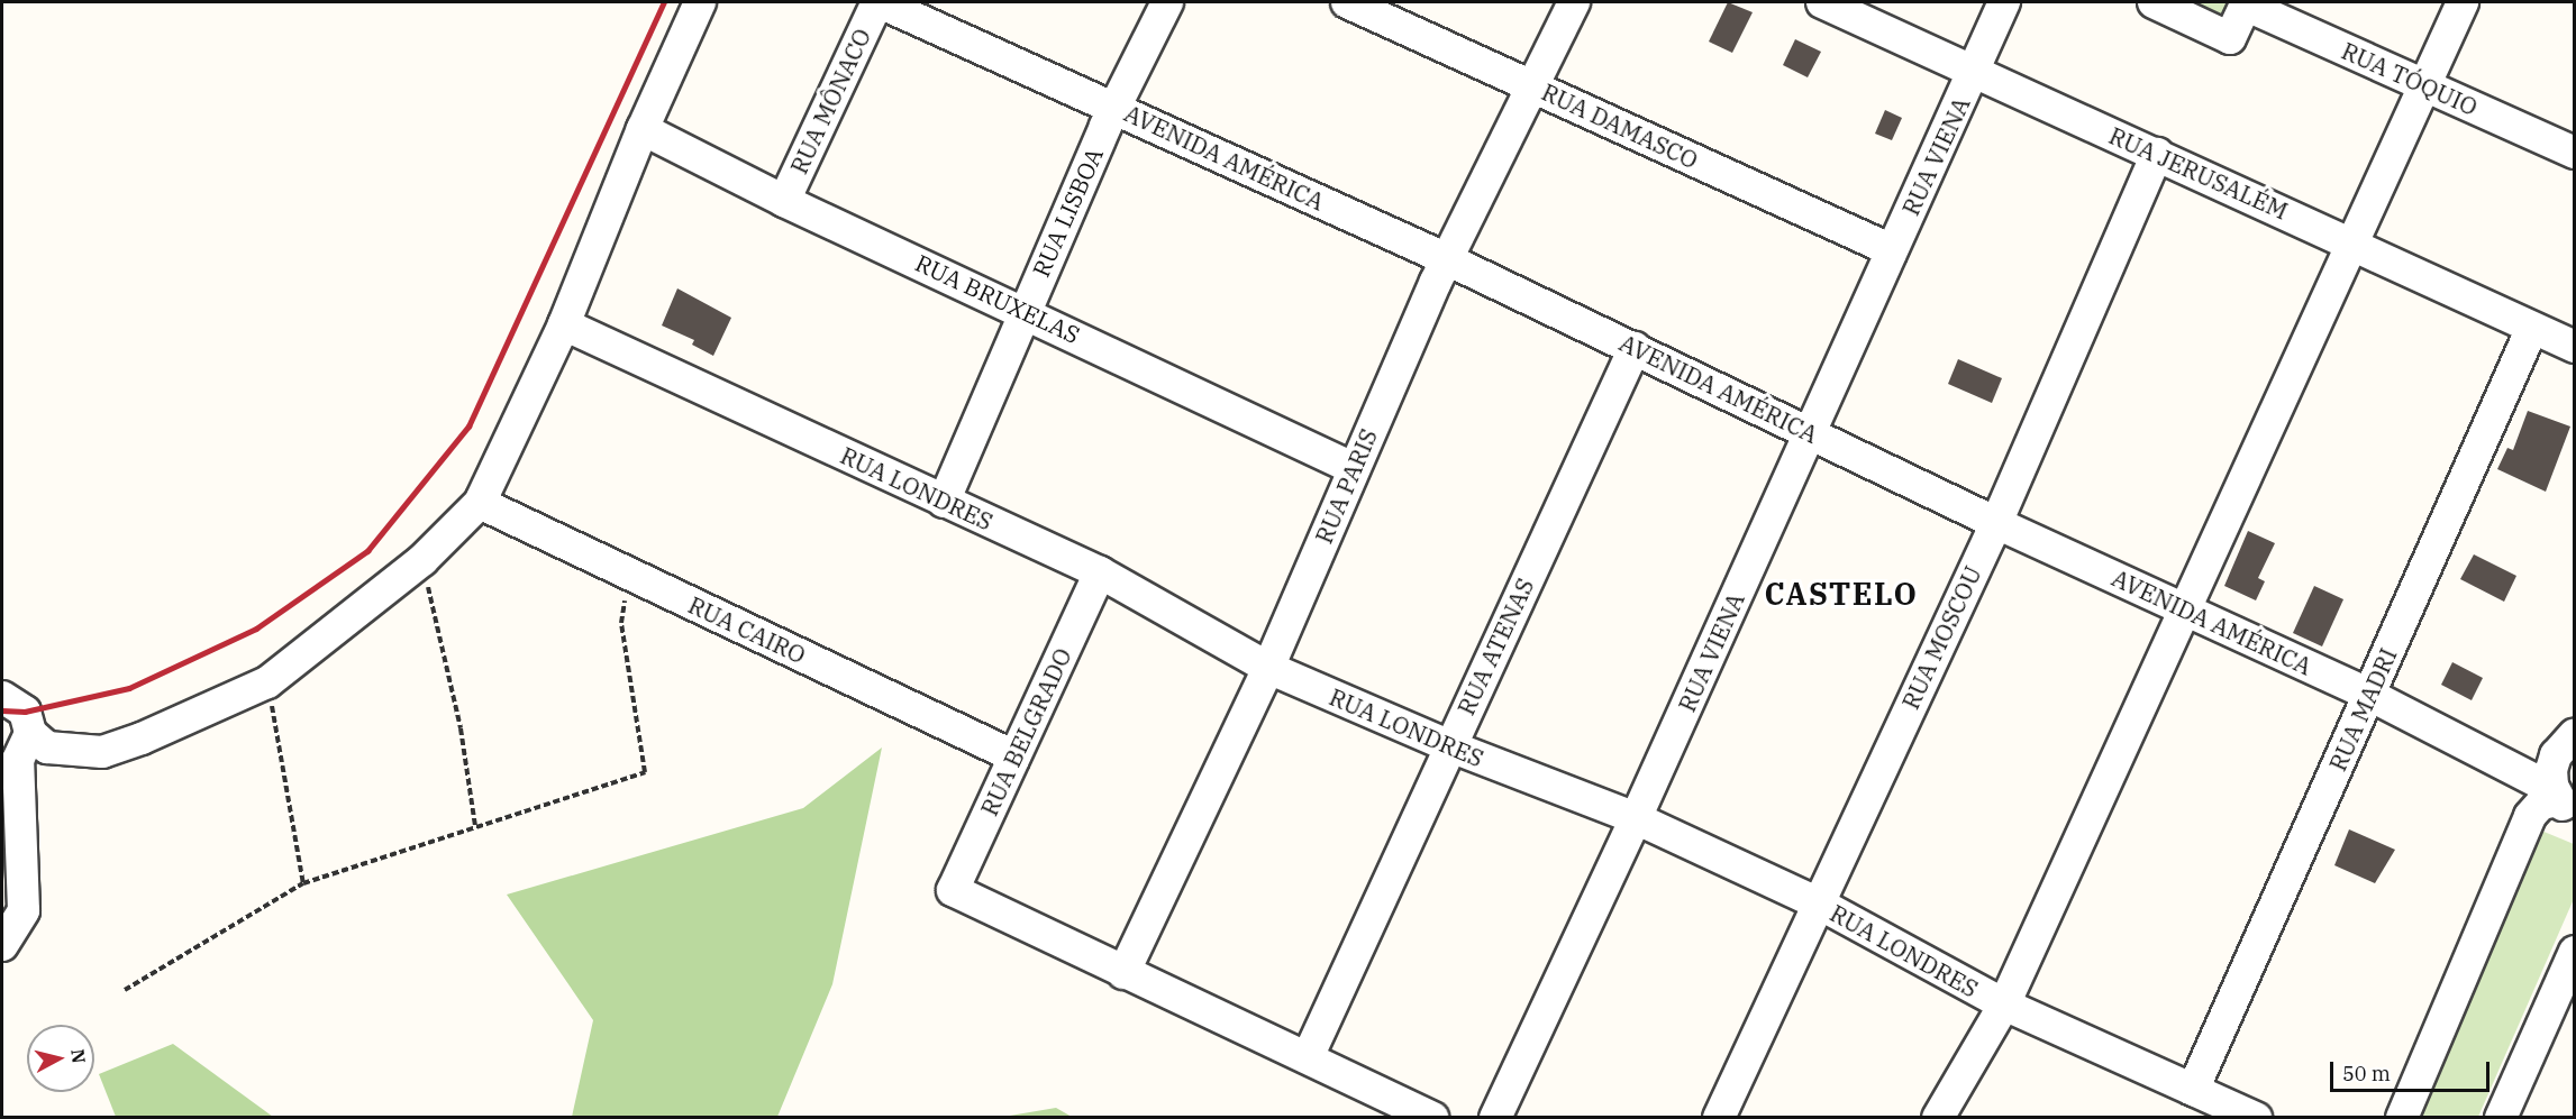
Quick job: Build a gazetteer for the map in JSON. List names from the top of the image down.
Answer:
{
  "streets": {
    "street": [
      "RUA TÓQUIO",
      "RUA MÔNACO",
      "RUA DAMASCO",
      "RUA VIENA",
      "AVENIDA AMÉRICA",
      "RUA JERUSALÉM",
      "RUA LISBOA",
      "RUA BRUXELAS",
      "RUA PARIS",
      "RUA LONDRES",
      "RUA CAIRO",
      "RUA MOSCOU",
      "RUA ATENAS",
      "RUA MADRI",
      "RUA BELGRADO"
    ]
  },
  "crossings": [
    ["RUA MÔNACO", "AVENIDA AMÉRICA"],
    ["RUA MÔNACO", "RUA BRUXELAS"],
    ["RUA DAMASCO", "RUA VIENA"],
    ["RUA DAMASCO", "RUA PARIS"],
    ["RUA VIENA", "AVENIDA AMÉRICA"],
    ["RUA VIENA", "RUA JERUSALÉM"],
    ["RUA VIENA", "RUA LONDRES"],
    ["AVENIDA AMÉRICA", "RUA LISBOA"],
    ["AVENIDA AMÉRICA", "RUA PARIS"],
    ["AVENIDA AMÉRICA", "RUA MOSCOU"],
    ["AVENIDA AMÉRICA", "RUA ATENAS"],
    ["AVENIDA AMÉRICA", "RUA MADRI"],
    ["RUA JERUSALÉM", "RUA MOSCOU"],
    ["RUA JERUSALÉM", "RUA MADRI"],
    ["RUA LISBOA", "RUA BRUXELAS"],
    ["RUA LISBOA", "RUA LONDRES"],
    ["RUA BRUXELAS", "RUA PARIS"],
    ["RUA PARIS", "RUA LONDRES"],
    ["RUA PARIS", "RUA BELGRADO"],
    ["RUA LONDRES", "RUA MOSCOU"],
    ["RUA LONDRES", "RUA ATENAS"],
    ["RUA LONDRES", "RUA MADRI"],
    ["RUA LONDRES", "RUA BELGRADO"],
    ["RUA CAIRO", "RUA BELGRADO"]
  ],
  "districts": ["CASTELO"],
  "scale_bar": "50 m",
  "north": "right"
}
